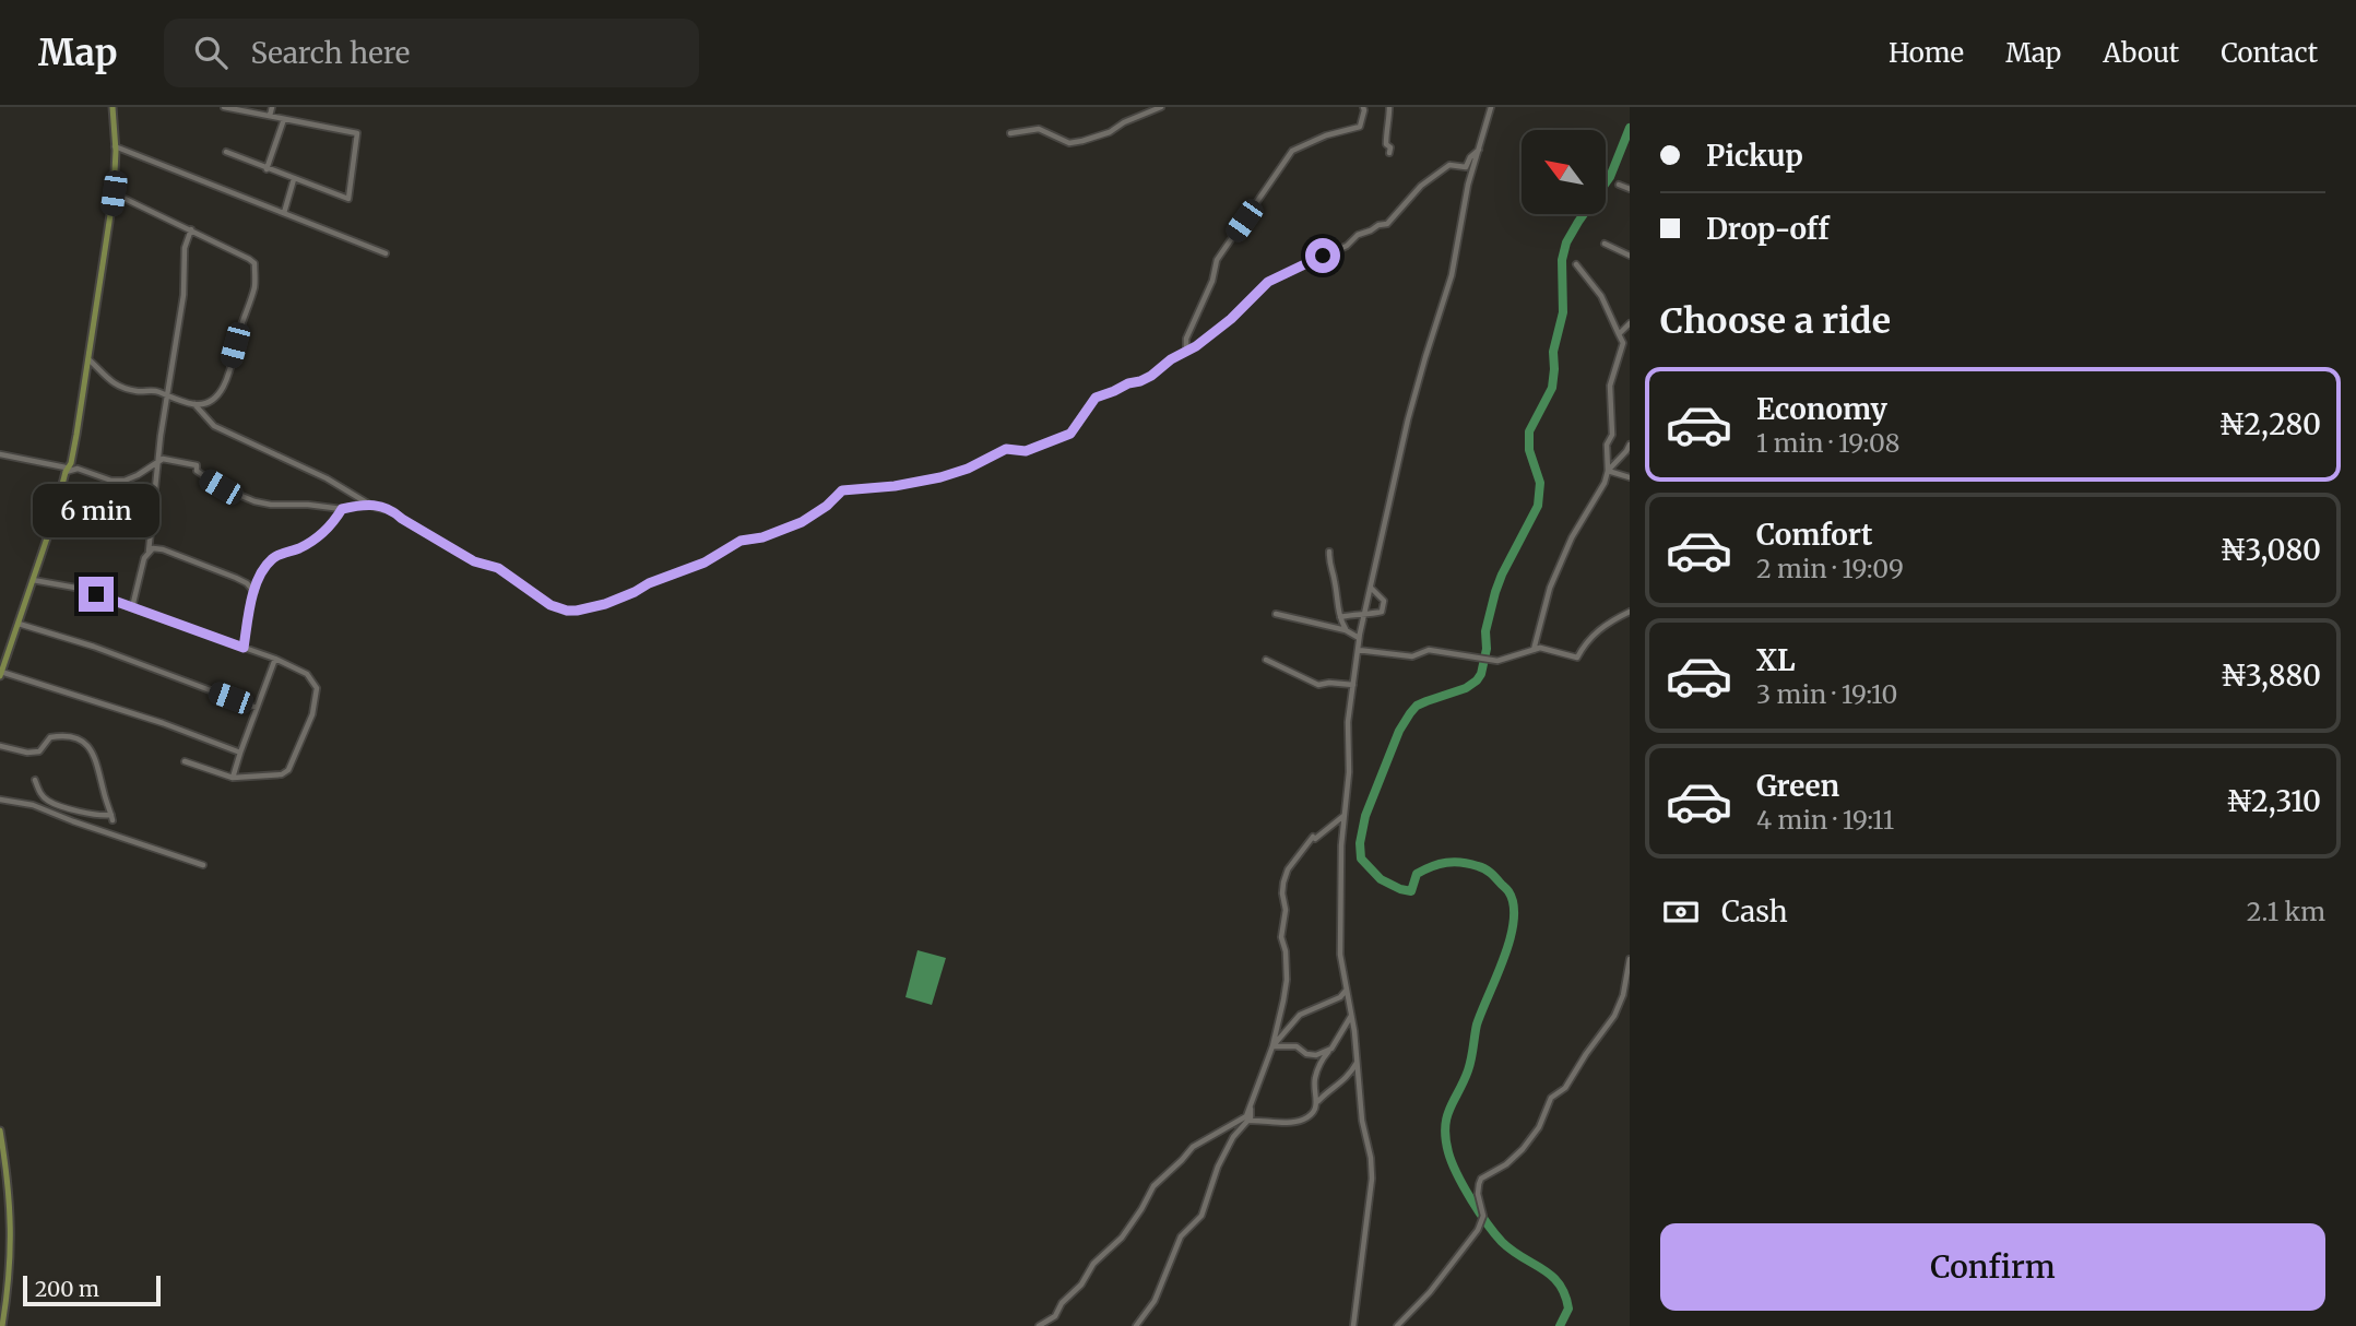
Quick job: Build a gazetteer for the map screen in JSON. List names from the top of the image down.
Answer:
{
  "scale_bar": "200 m",
  "north": "top left",
  "page": {
    "header": "Map",
    "search": "Search here",
    "nav": [
      "Home",
      "Map",
      "About",
      "Contact"
    ],
    "banner": ["Pickup", "Drop-off"],
    "heading": "Choose a ride",
    "list": [
      {
        "name": "Economy",
        "note": "1 min · 19:08",
        "value": "₦2,280"
      },
      {
        "name": "Comfort",
        "note": "2 min · 19:09",
        "value": "₦3,080"
      },
      {
        "name": "XL",
        "note": "3 min · 19:10",
        "value": "₦3,880"
      },
      {
        "name": "Green",
        "note": "4 min · 19:11",
        "value": "₦2,310"
      }
    ],
    "bubble": "6 min",
    "pay": ["Cash", "2.1 km"],
    "buttons": "Confirm",
    "scale": "200 m"
  }
}
